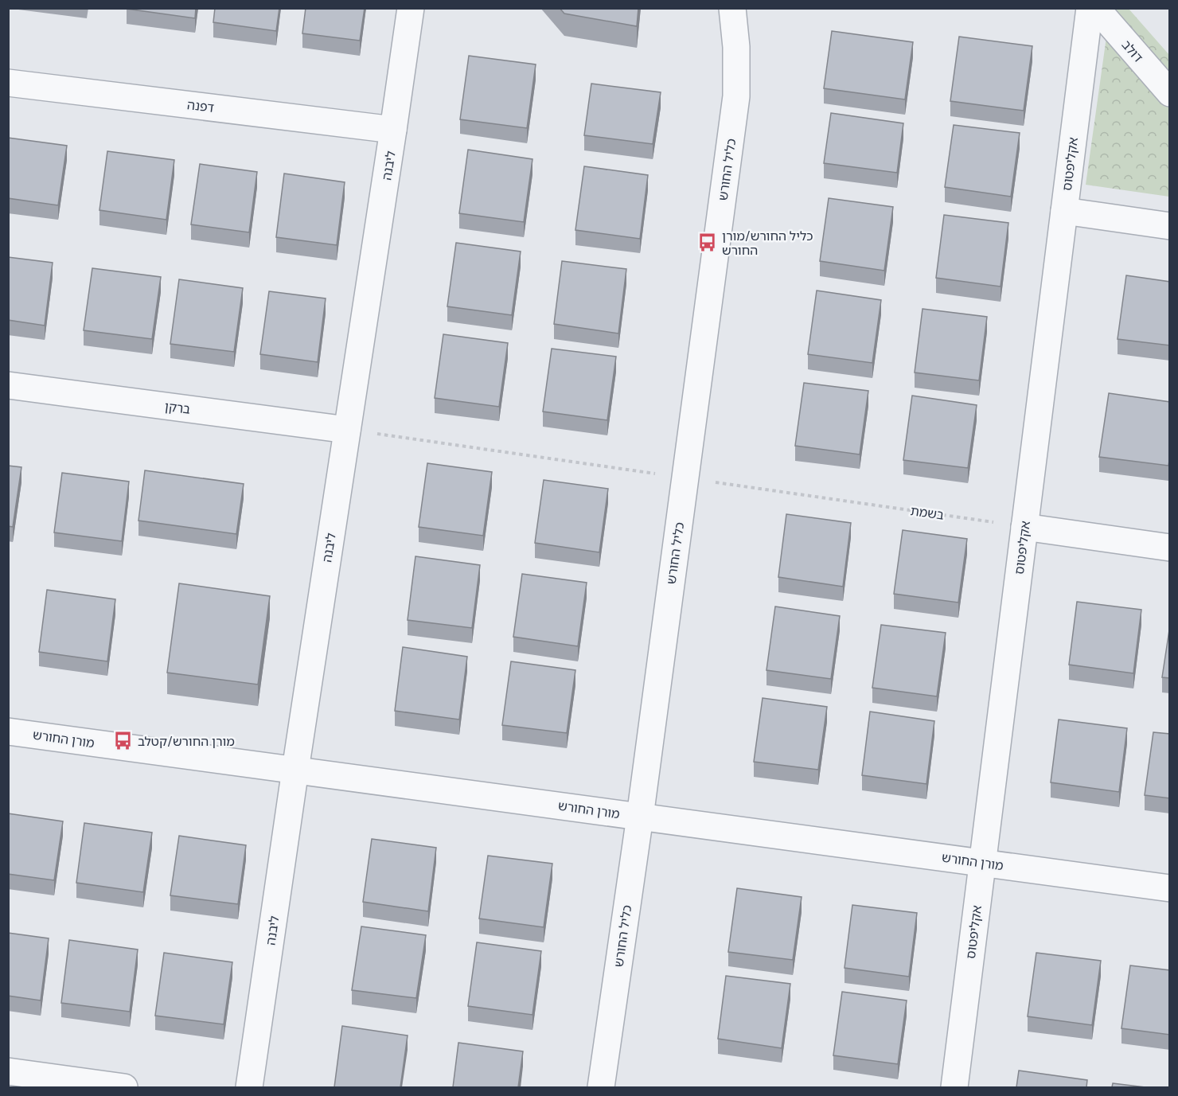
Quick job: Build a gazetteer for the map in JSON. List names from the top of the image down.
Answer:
{
  "streets": {
    "street": [
      "דולב",
      "דפנה",
      "אקליפטוס",
      "ליבנה",
      "כליל החורש",
      "ברקן",
      "מורן החורש"
    ],
    "path": ["בשמת"]
  },
  "crossings": [
    ["דפנה", "ליבנה"],
    ["אקליפטוס", "בשמת"],
    ["אקליפטוס", "מורן החורש"],
    ["ליבנה", "ברקן"],
    ["ליבנה", "בשמת"],
    ["ליבנה", "מורן החורש"],
    ["כליל החורש", "בשמת"],
    ["כליל החורש", "מורן החורש"],
    ["ברקן", "בשמת"]
  ],
  "places": {
    "bus stop": ["כליל החורש/מורן החורש", "מורן החורש/קטלב"]
  }
}
